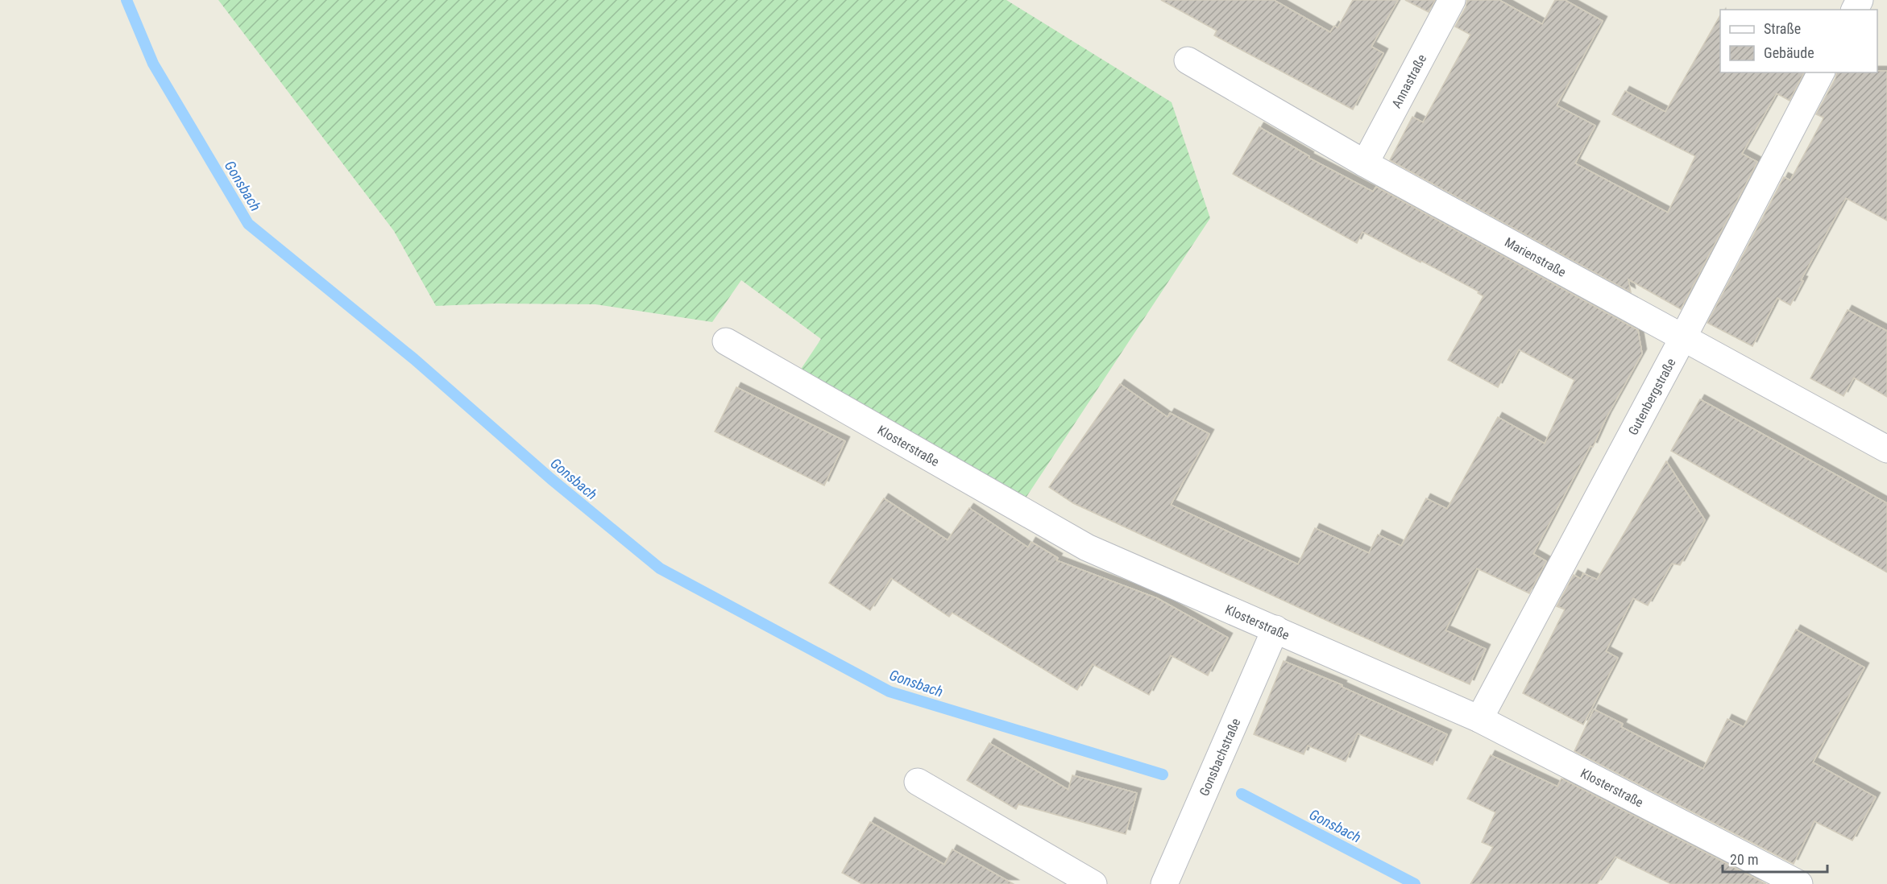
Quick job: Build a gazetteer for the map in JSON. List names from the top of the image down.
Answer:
{
  "streets": {
    "street": [
      "Annastraße",
      "Marienstraße",
      "Gutenbergstraße",
      "Klosterstraße",
      "Gonsbachstraße"
    ]
  },
  "crossings": [
    ["Annastraße", "Marienstraße"],
    ["Marienstraße", "Gutenbergstraße"],
    ["Gutenbergstraße", "Klosterstraße"],
    ["Klosterstraße", "Gonsbachstraße"]
  ],
  "water": ["Gonsbach"],
  "legend": ["Straße", "Gebäude"],
  "scale_bar": "20 m"
}
